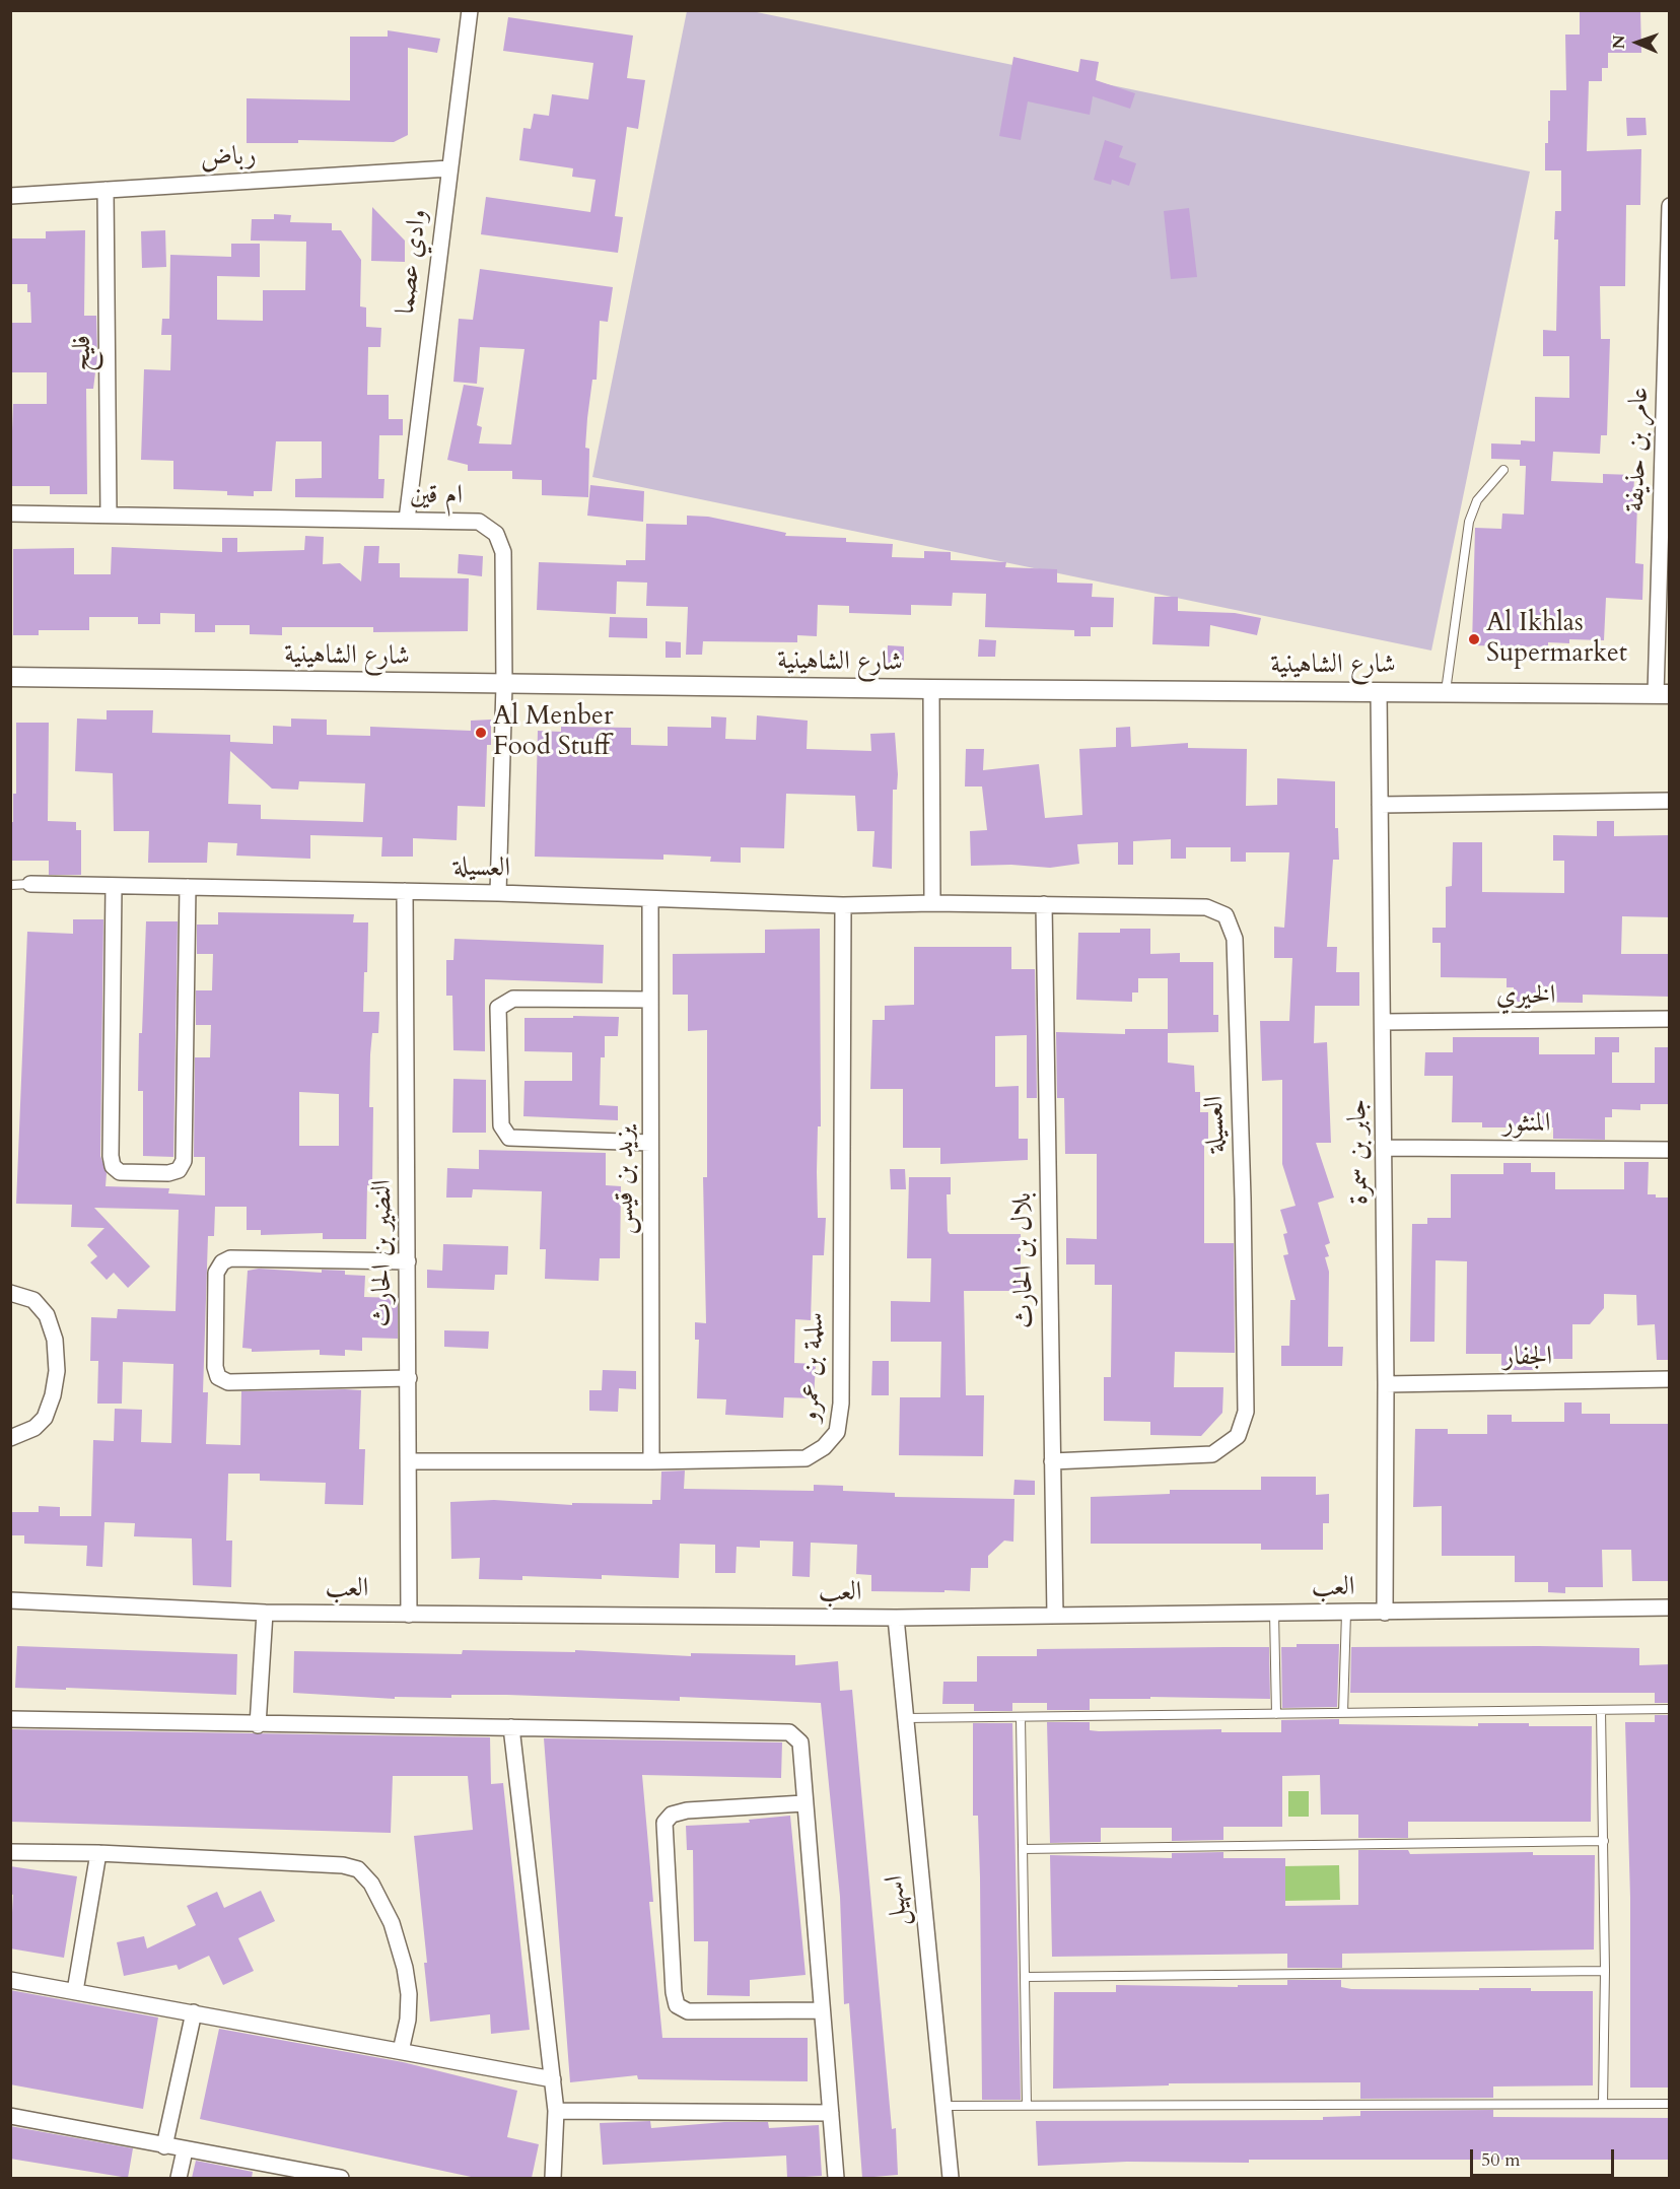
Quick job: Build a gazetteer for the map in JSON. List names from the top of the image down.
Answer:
{
  "streets": {
    "street": [
      "رباض",
      "وادي عصما",
      "فليح",
      "عامر بن حذيفة",
      "ام قين",
      "شارع الشاهينية",
      "العسيلة",
      "الخيري",
      "المنثور",
      "جابر بن سمرة",
      "يزيد بن قيس",
      "النضير بن الحارث",
      "بلال بن الحارث",
      "الجفار",
      "سلمة بن عمرو",
      "العب",
      "اسهيل"
    ]
  },
  "crossings": [
    ["رباض", "وادي عصما"],
    ["رباض", "فليح"],
    ["وادي عصما", "ام قين"],
    ["فليح", "ام قين"],
    ["عامر بن حذيفة", "شارع الشاهينية"],
    ["ام قين", "شارع الشاهينية"],
    ["ام قين", "العسيلة"],
    ["شارع الشاهينية", "جابر بن سمرة"],
    ["العسيلة", "يزيد بن قيس"],
    ["العسيلة", "النضير بن الحارث"],
    ["العسيلة", "بلال بن الحارث"],
    ["العسيلة", "سلمة بن عمرو"],
    ["الخيري", "جابر بن سمرة"],
    ["المنثور", "جابر بن سمرة"],
    ["جابر بن سمرة", "الجفار"],
    ["جابر بن سمرة", "العب"],
    ["يزيد بن قيس", "سلمة بن عمرو"],
    ["النضير بن الحارث", "سلمة بن عمرو"],
    ["النضير بن الحارث", "العب"],
    ["بلال بن الحارث", "العب"],
    ["العب", "اسهيل"]
  ],
  "places": ["Al Ikhlas Supermarket", "Al Menber Food Stuff"],
  "scale_bar": "50 m",
  "north": "left"
}
